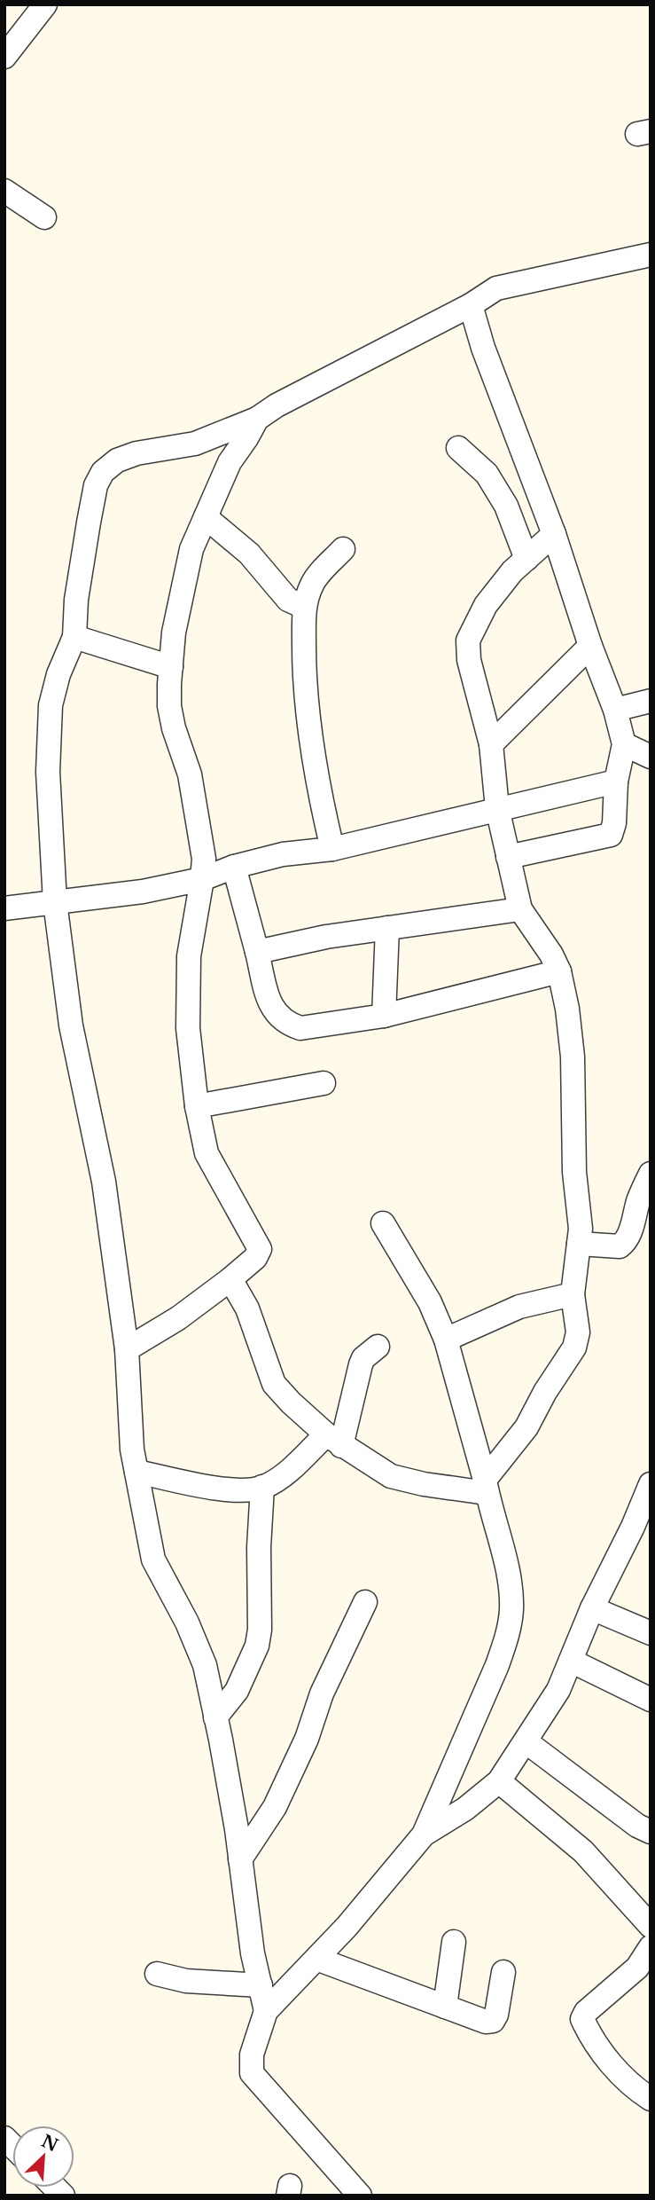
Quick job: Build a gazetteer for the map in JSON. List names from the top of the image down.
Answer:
{
  "north": "top right"
}
